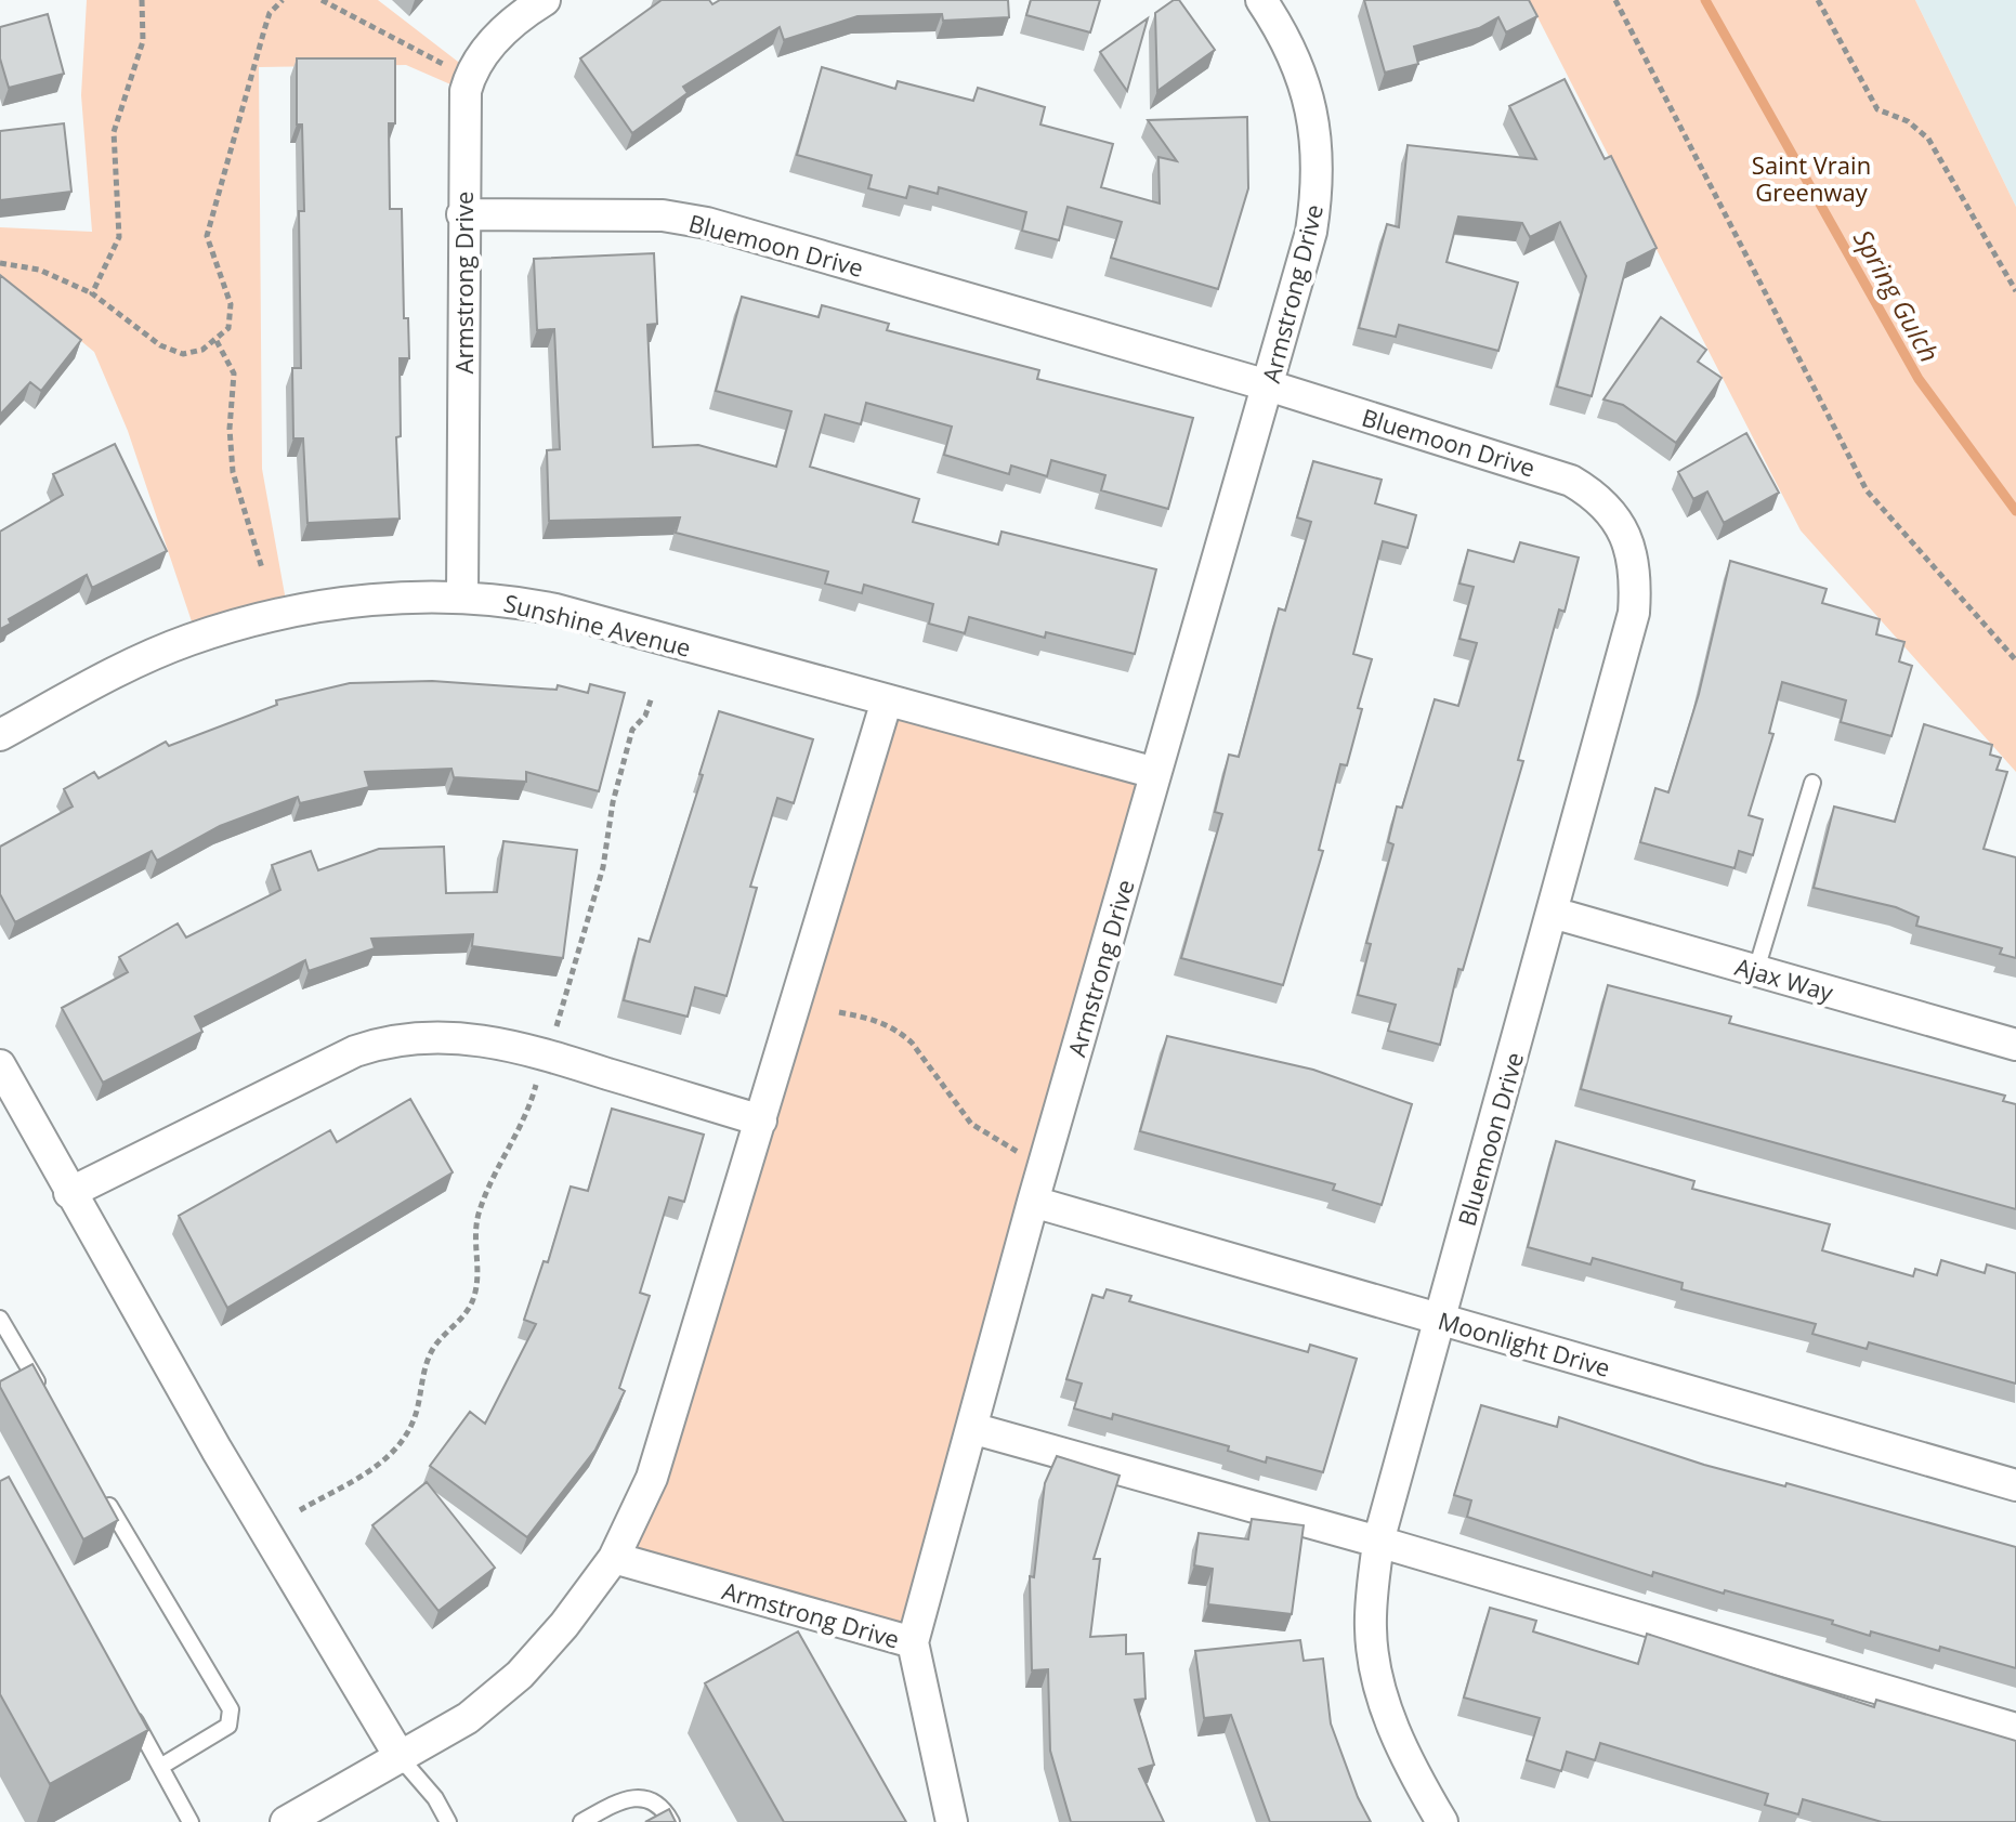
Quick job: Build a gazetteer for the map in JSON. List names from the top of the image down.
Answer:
{
  "streets": {
    "street": [
      "Bluemoon Drive",
      "Armstrong Drive",
      "Sunshine Avenue",
      "Ajax Way",
      "Moonlight Drive"
    ]
  },
  "crossings": [
    ["Bluemoon Drive", "Armstrong Drive"],
    ["Bluemoon Drive", "Ajax Way"],
    ["Bluemoon Drive", "Moonlight Drive"],
    ["Armstrong Drive", "Sunshine Avenue"],
    ["Armstrong Drive", "Moonlight Drive"]
  ],
  "water": ["Spring Gulch"],
  "parks": ["Saint Vrain Greenway"]
}
